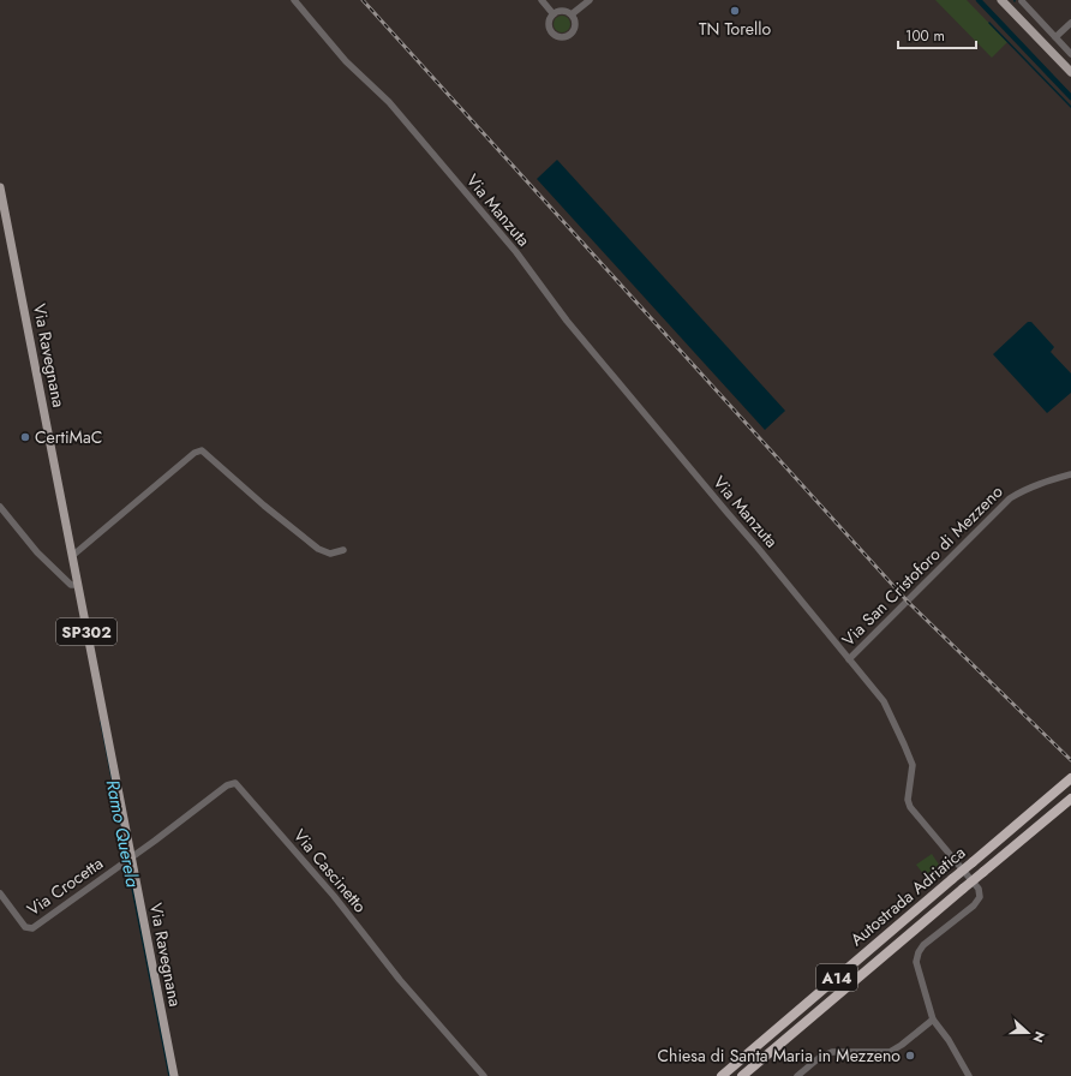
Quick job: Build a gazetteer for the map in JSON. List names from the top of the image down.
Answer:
{
  "streets": {
    "highway": ["Autostrada Adriatica", "A14"],
    "main road": ["Via Ravegnana", "SP302"],
    "street": [
      "Via Manzuta",
      "Via San Cristoforo di Mezzeno",
      "Via Cascinetto",
      "Via Crocetta"
    ]
  },
  "crossings": [
    ["Via Manzuta", "Via San Cristoforo di Mezzeno"],
    ["Via Ravegnana", "Via Cascinetto"],
    ["Via Ravegnana", "Via Crocetta"],
    ["Via Cascinetto", "Via Crocetta"]
  ],
  "water": ["Ramo Querela"],
  "places": ["TN Torello", "CertiMaC", "Chiesa di Santa Maria in Mezzeno"],
  "scale_bar": "100 m",
  "north": "right"
}
